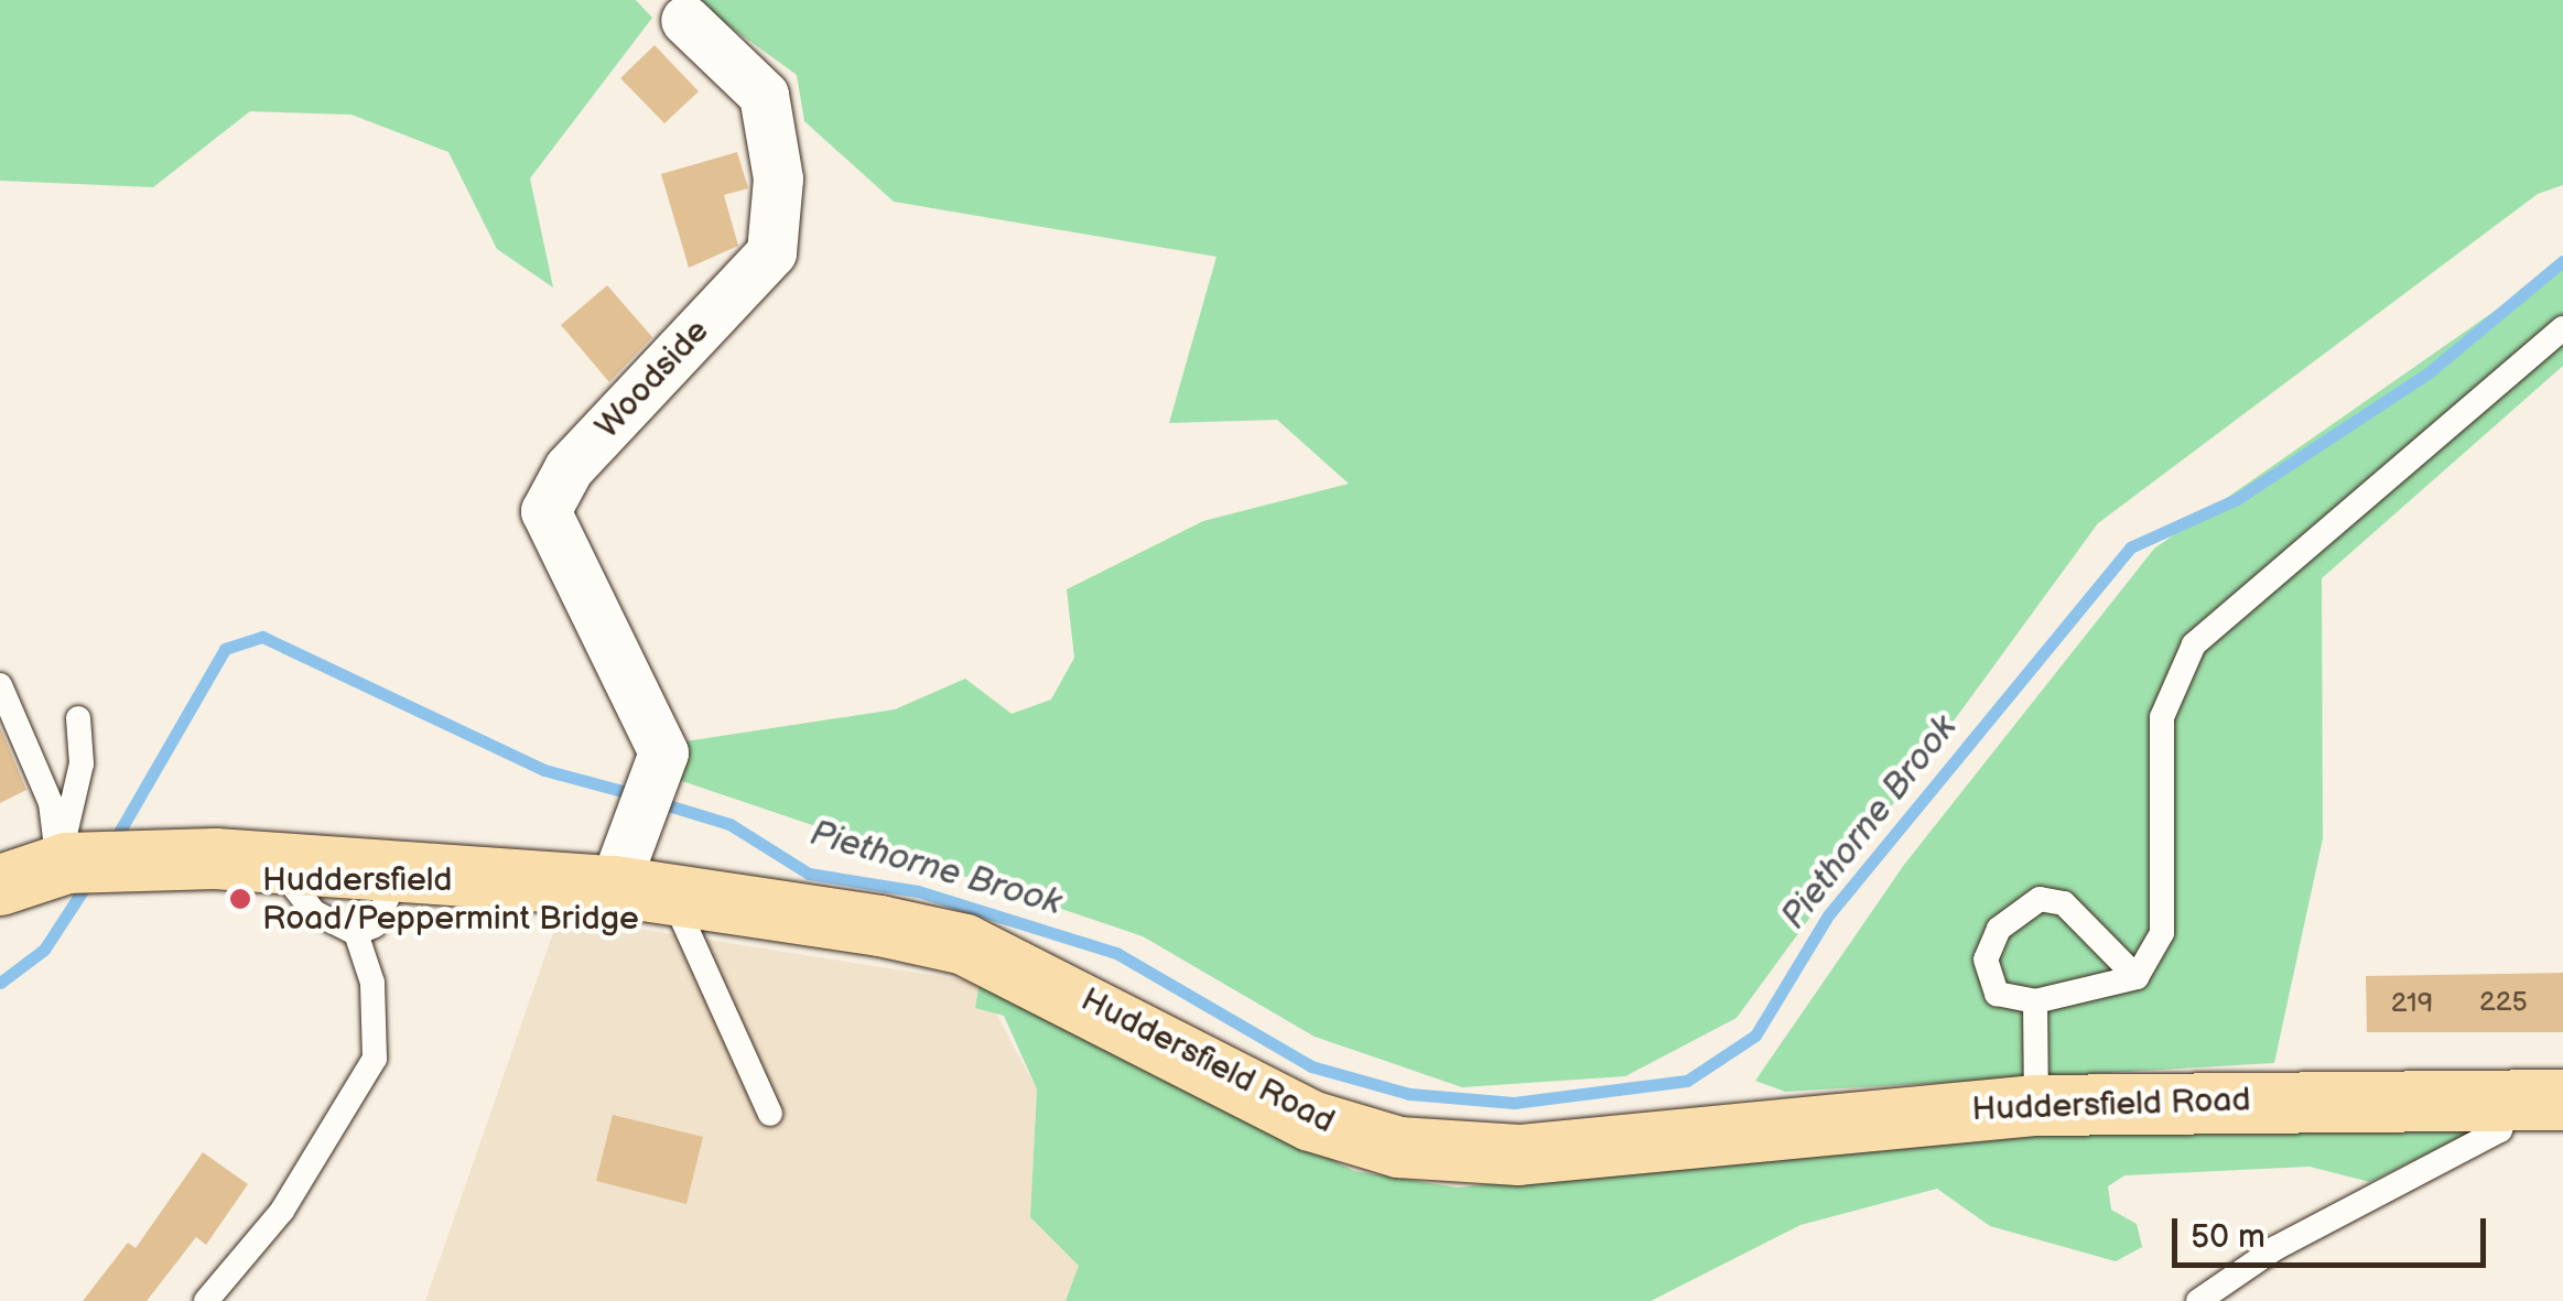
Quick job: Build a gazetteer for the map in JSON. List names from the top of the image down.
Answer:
{
  "streets": {
    "main road": ["Huddersfield Road"],
    "street": ["Woodside"]
  },
  "crossings": [
    ["Woodside", "Huddersfield Road"]
  ],
  "water": ["Piethorne Brook"],
  "places": ["Huddersfield Road/Peppermint Bridge"],
  "house_numbers": ["225", "219"],
  "scale_bar": "50 m"
}
